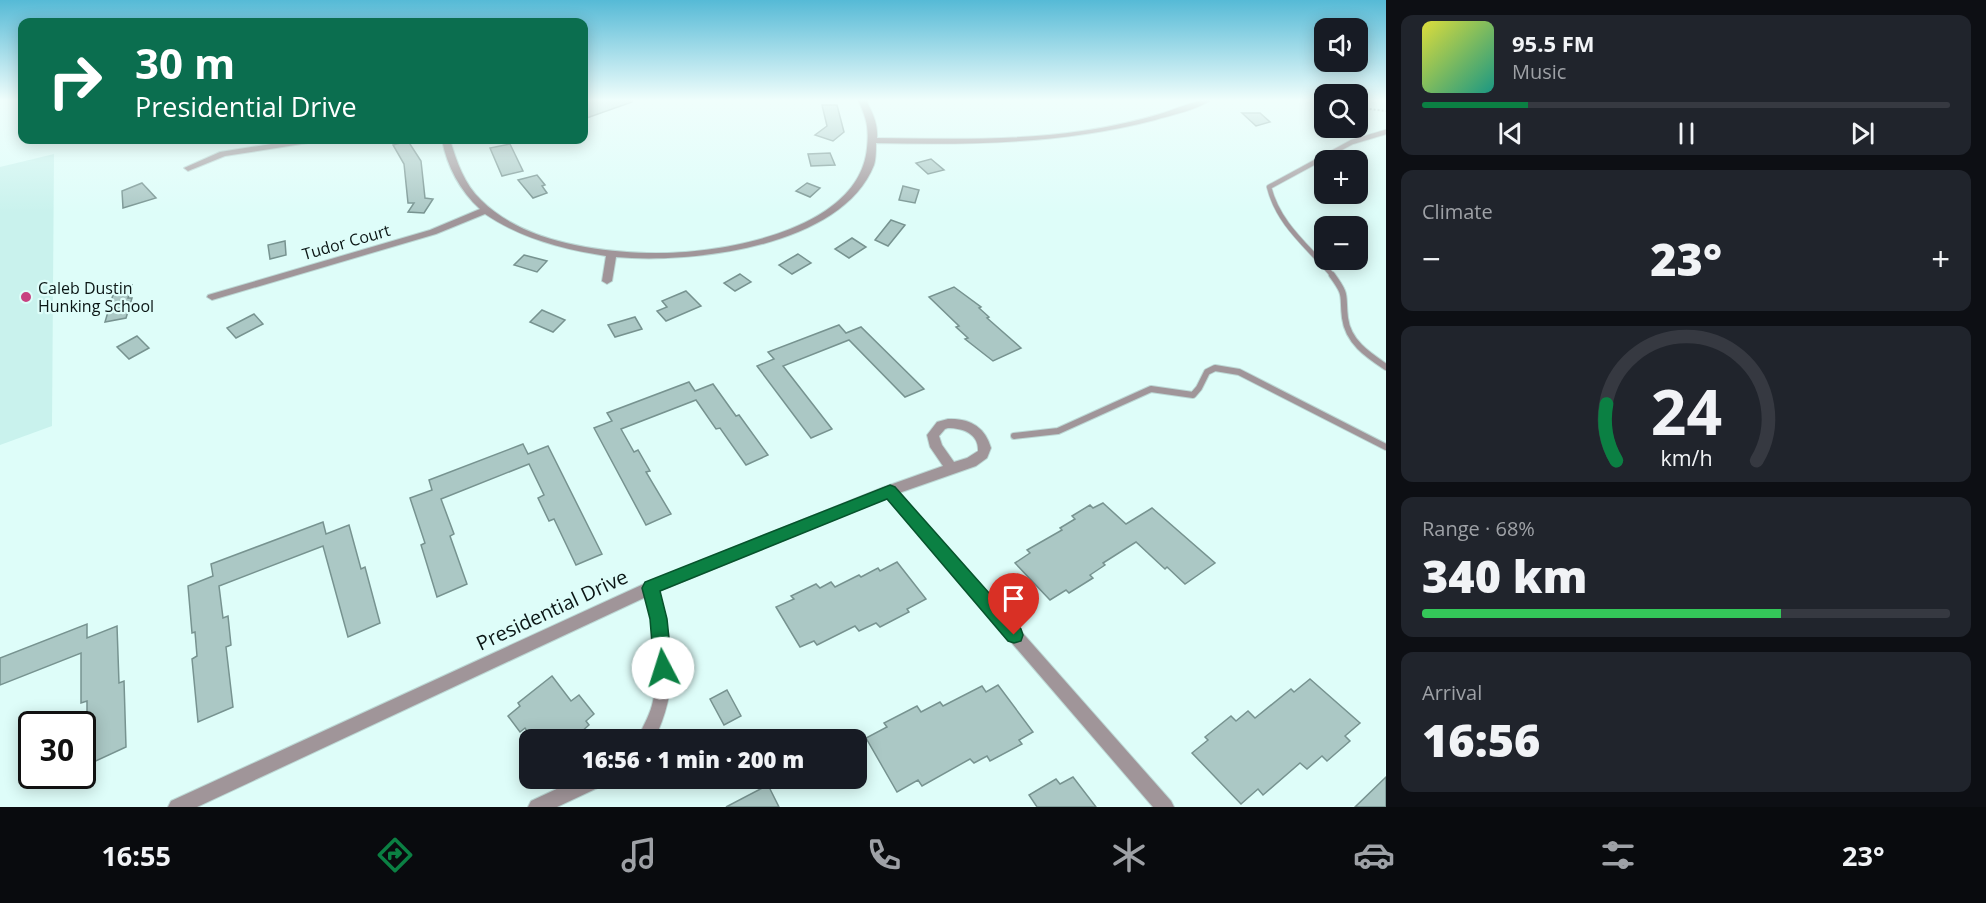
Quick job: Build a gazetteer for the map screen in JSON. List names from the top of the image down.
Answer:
{
  "streets": {
    "street": ["Tudor Court", "Presidential Drive"]
  },
  "places": ["Caleb Dustin Hunking School"],
  "page": {
    "map_buttons": ["+", "−"],
    "turn": ["30 m", "Presidential Drive"],
    "song": ["95.5 FM", "Music"],
    "tile": [
      "Climate",
      ["Range · 68%", "340 km"],
      ["Arrival", "16:56"]
    ],
    "heat": ["−", "23°", "+"],
    "limit": "30",
    "trip": "16:56 · 1 min · 200 m",
    "tabs": ["16:55", "23°"],
    "gauge": ["24", "km/h"]
  }
}
